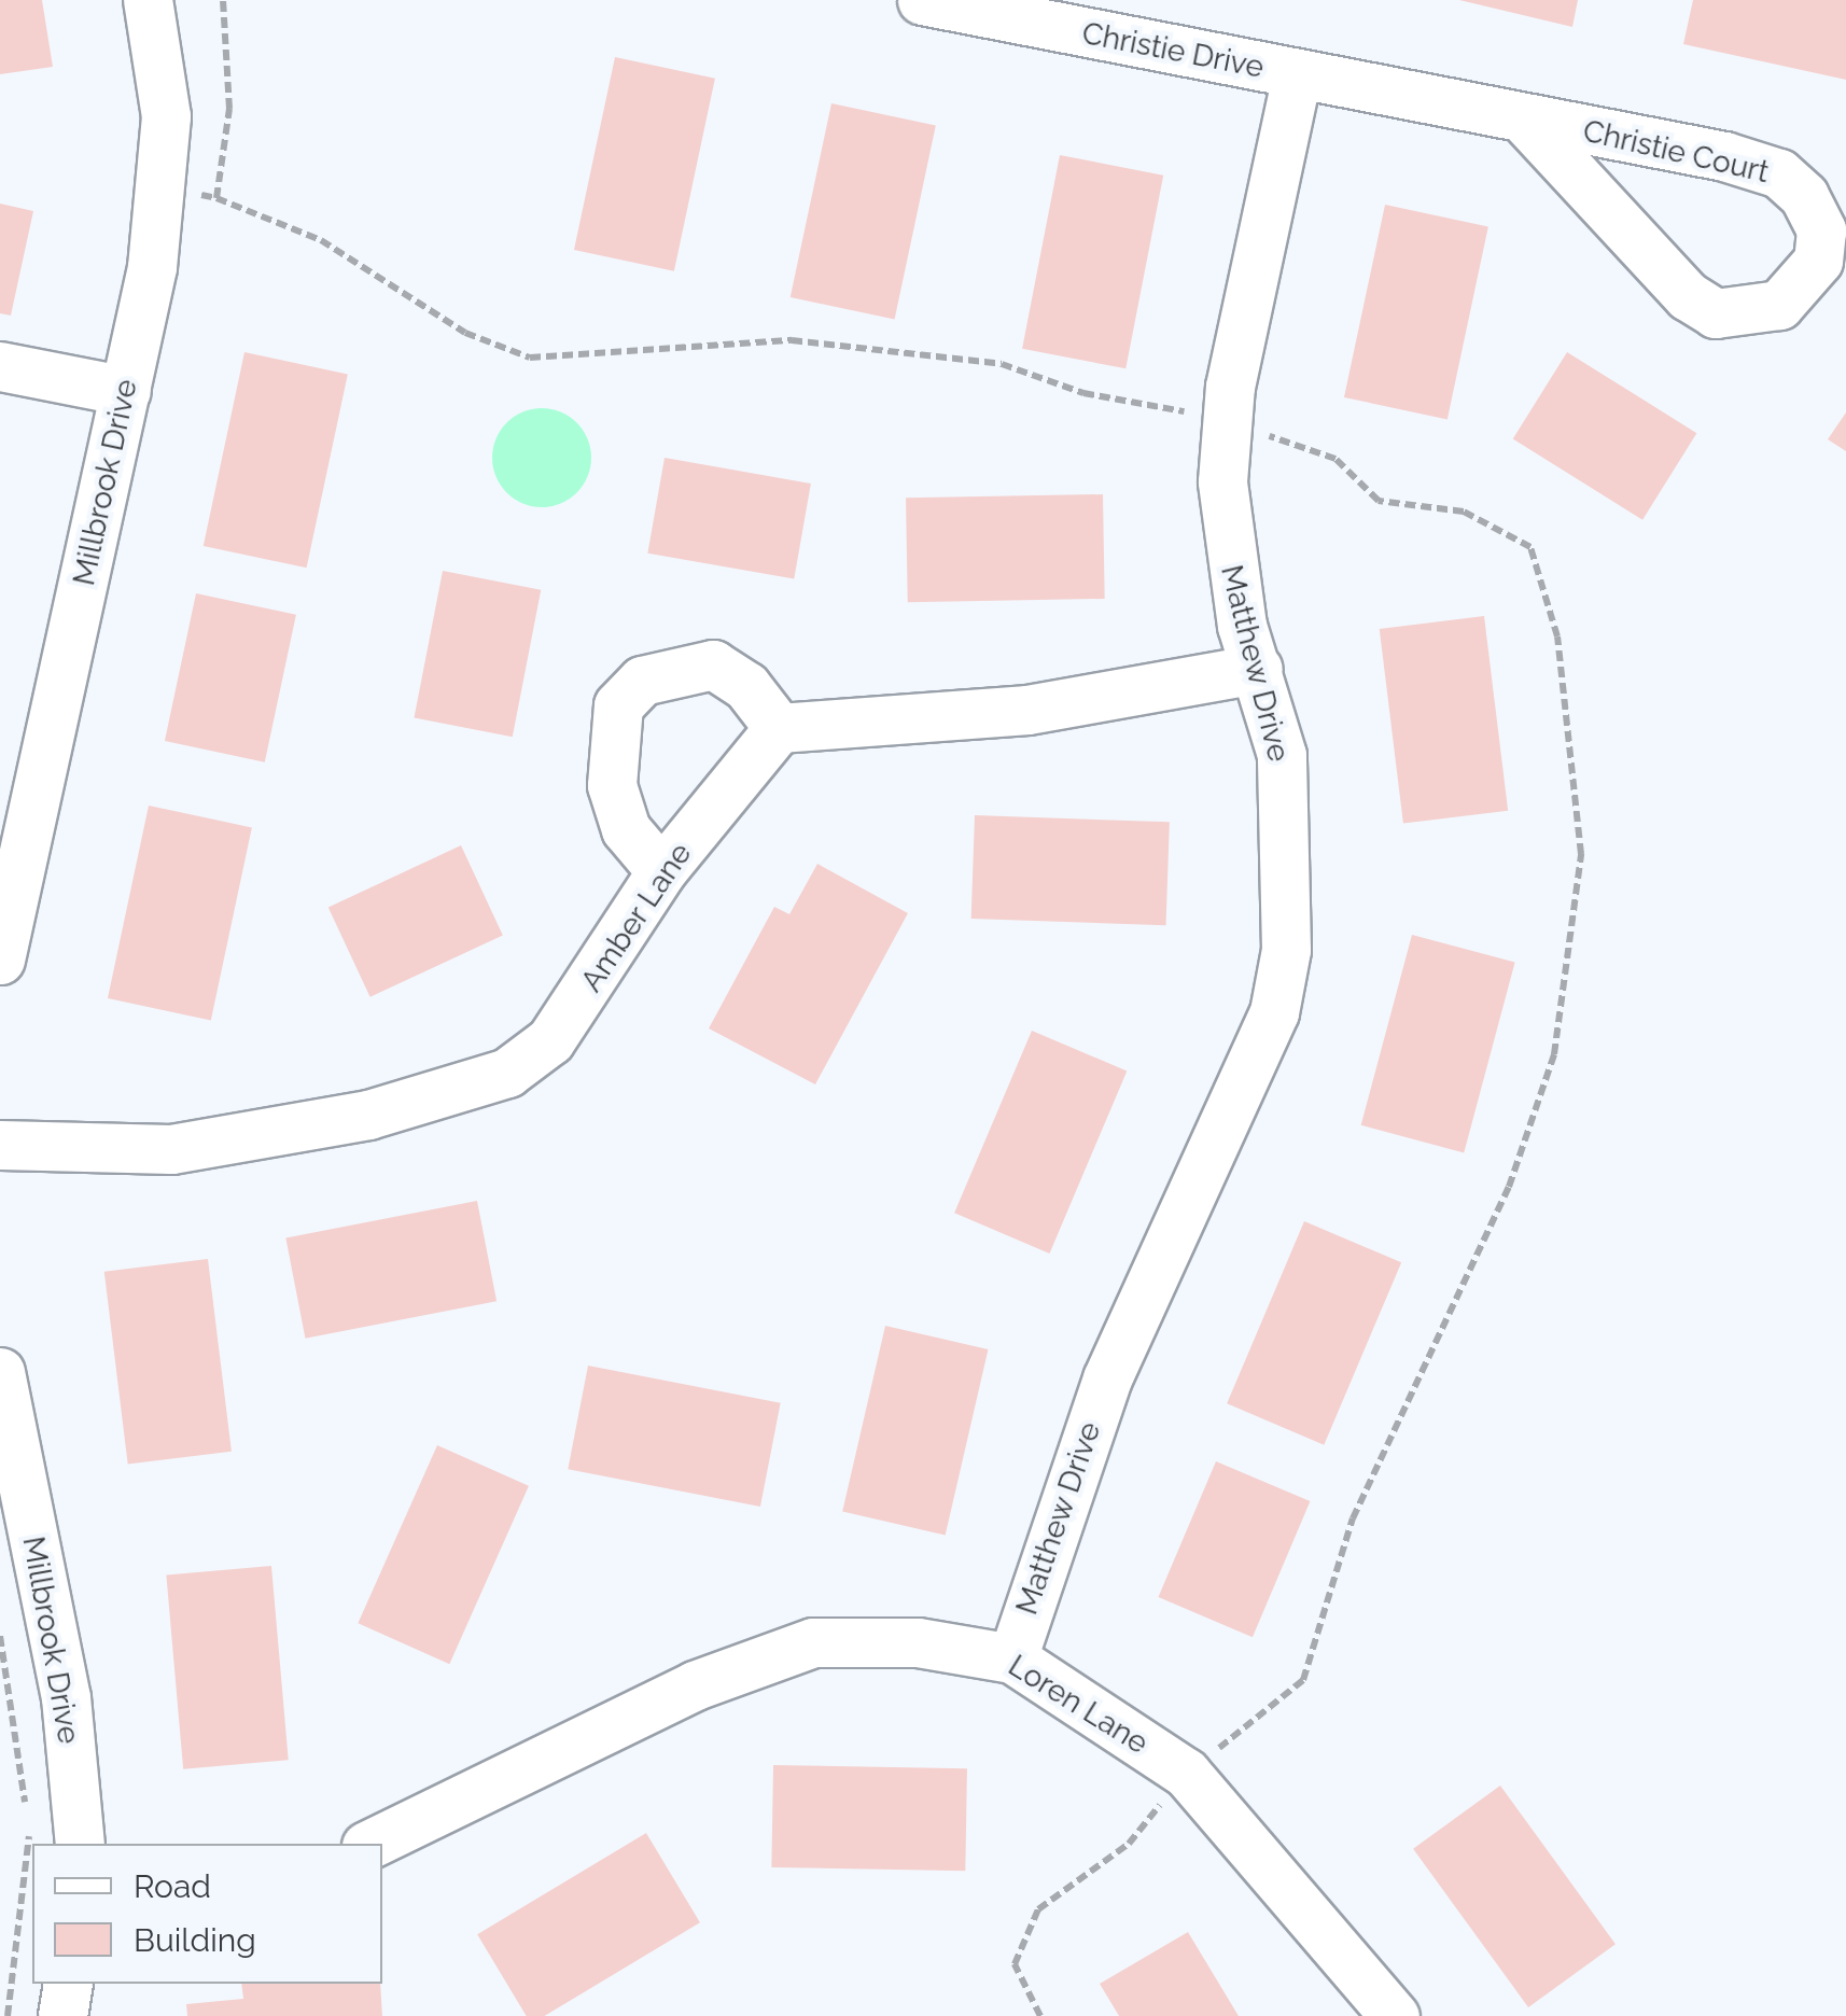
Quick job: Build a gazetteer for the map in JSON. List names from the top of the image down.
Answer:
{
  "streets": {
    "street": [
      "Christie Drive",
      "Christie Court",
      "Millbrook Drive",
      "Matthew Drive",
      "Amber Lane",
      "Loren Lane"
    ]
  },
  "crossings": [
    ["Christie Drive", "Christie Court"],
    ["Christie Drive", "Matthew Drive"],
    ["Christie Court", "Matthew Drive"],
    ["Matthew Drive", "Loren Lane"]
  ],
  "legend": ["Road", "Building"]
}
